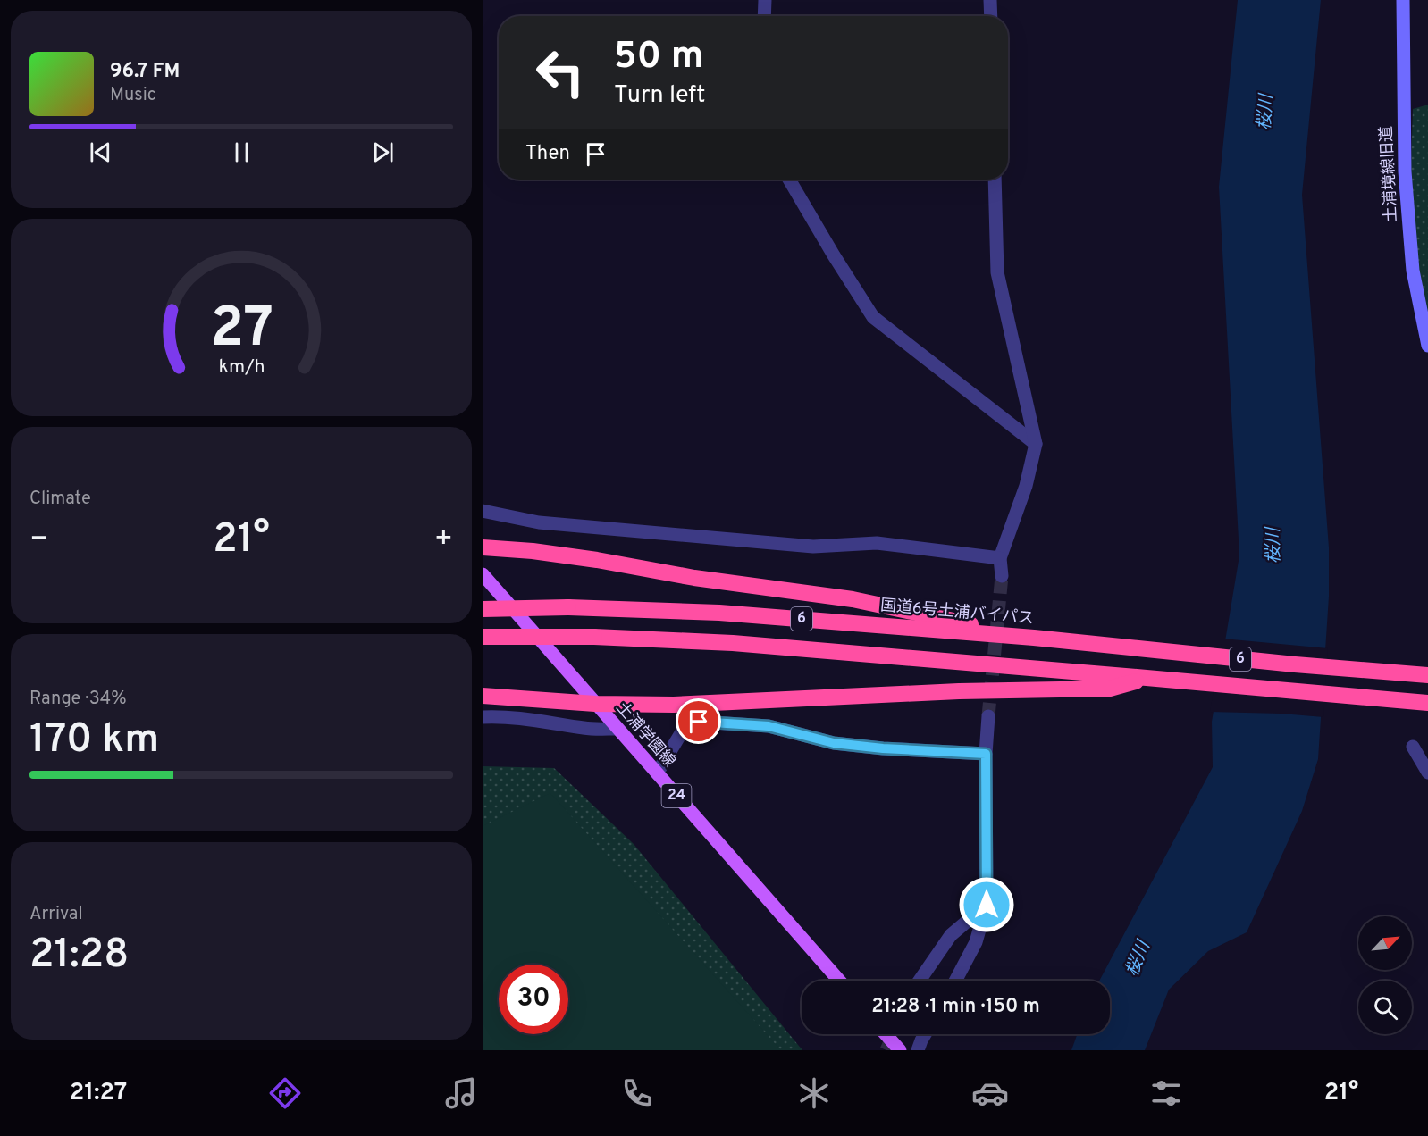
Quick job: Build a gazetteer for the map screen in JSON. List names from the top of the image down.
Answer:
{
  "streets": {
    "highway": ["国道6号土浦バイパス", "6"],
    "main road": ["土浦学園線", "24"],
    "street": ["土浦境線旧道"]
  },
  "water": ["桜川"],
  "north": "top right",
  "page": {
    "turn": ["50 m", "Turn left"],
    "song": ["96.7 FM", "Music"],
    "then": "Then",
    "tile": [
      "Climate",
      ["Range · 34%", "170 km"],
      ["Arrival", "21:28"]
    ],
    "heat": ["−", "21°", "+"],
    "limit": "30",
    "trip": "21:28 · 1 min · 150 m",
    "tabs": ["21:27", "21°"],
    "gauge": ["27", "km/h"]
  }
}
